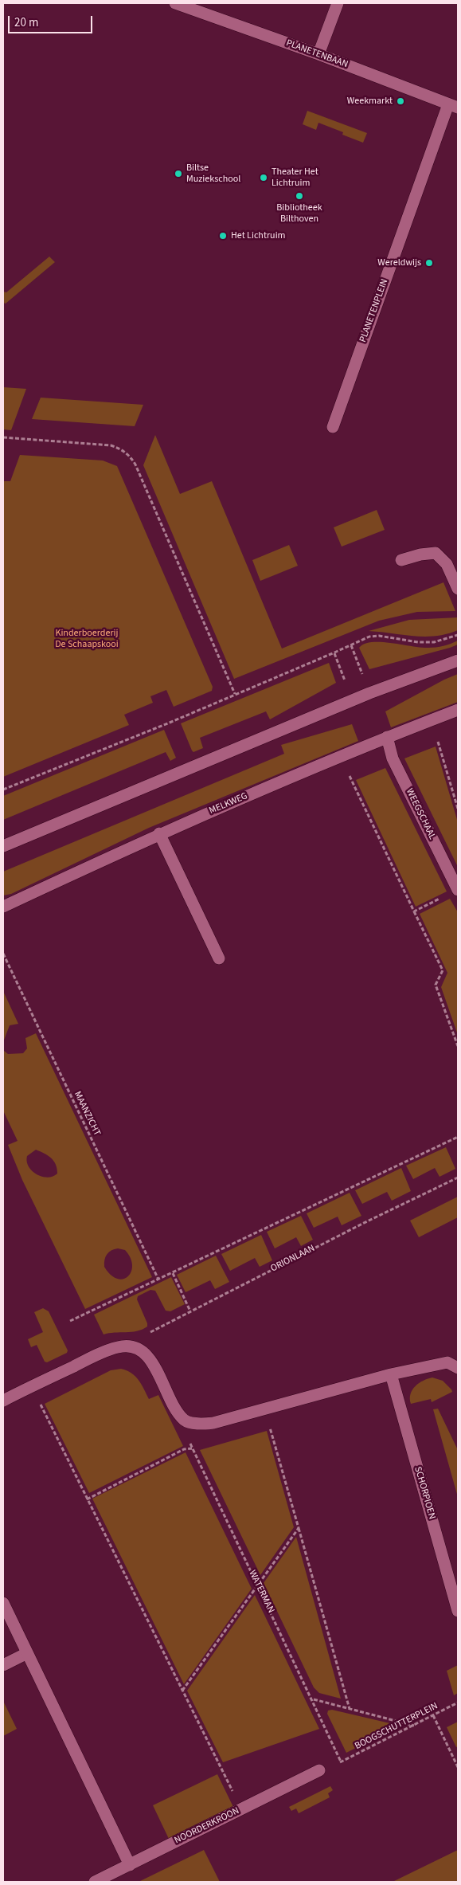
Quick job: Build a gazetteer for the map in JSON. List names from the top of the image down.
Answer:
{
  "streets": {
    "street": [
      "PLANETENBAAN",
      "PLANETENPLEIN",
      "MELKWEG",
      "WEEGSCHAAL",
      "SCHORPIOEN",
      "NOORDERKROON"
    ],
    "path": [
      "MAANZICHT",
      "ORIONLAAN",
      "WATERMAN",
      "BOOGSCHUTTERPLEIN"
    ]
  },
  "crossings": [
    ["PLANETENBAAN", "PLANETENPLEIN"],
    ["MELKWEG", "WEEGSCHAAL"],
    ["WATERMAN", "BOOGSCHUTTERPLEIN"]
  ],
  "parks": ["Kinderboerderij De Schaapskooi"],
  "places": [
    "Weekmarkt",
    "Biltse Muziekschool",
    "Theater Het Lichtruim",
    "Bibliotheek Bilthoven",
    "Het Lichtruim",
    "Wereldwijs"
  ],
  "scale_bar": "20 m"
}
